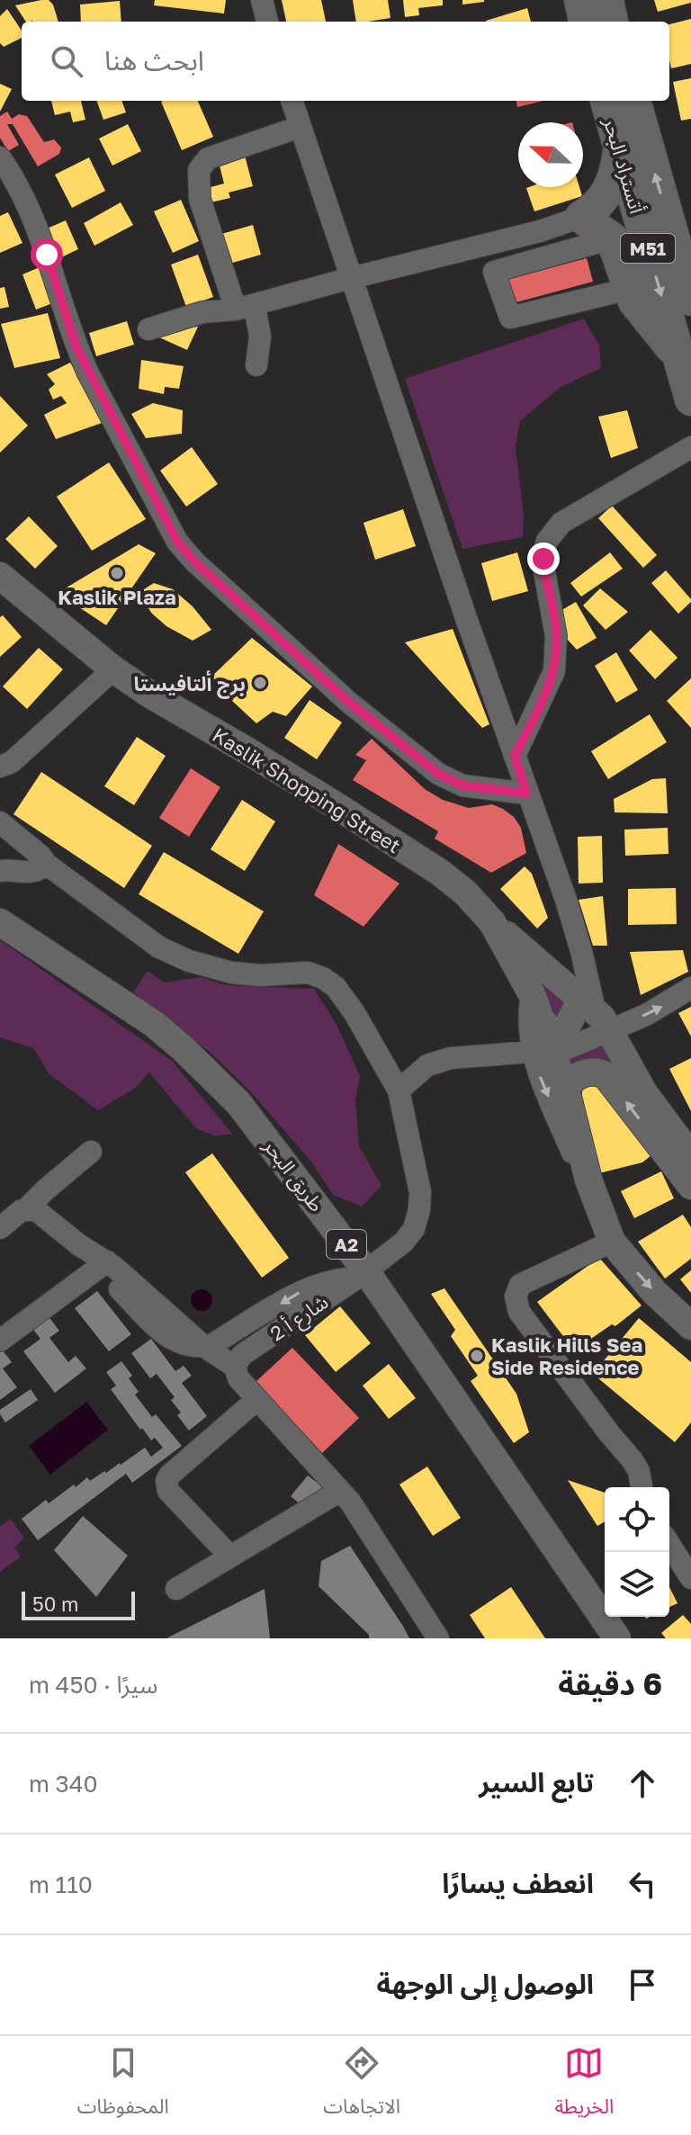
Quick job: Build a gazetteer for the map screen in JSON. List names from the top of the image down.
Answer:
{
  "streets": {
    "highway": ["أتستراد البحر", "M51"],
    "main road": ["Kaslik Shopping Street", "طريق البحر", "A2"],
    "street": ["شارع أ 2"]
  },
  "crossings": [
    ["طريق البحر", "شارع أ 2"]
  ],
  "places": ["Kaslik Plaza", "برج ألتافيستا", "Kaslik Hills Sea Side Residence"],
  "scale_bar": "50 m",
  "north": "left",
  "page": {
    "search": "ابحث هنا",
    "scale": "50 m",
    "heading": ["6 دقيقة", "سيرًا · 450 m"],
    "list": [
      ["تابع السير", "340 m"],
      ["انعطف يسارًا", "110 m"],
      "الوصول إلى الوجهة"
    ],
    "nav": ["الخريطة", "الاتجاهات", "المحفوظات"]
  }
}
